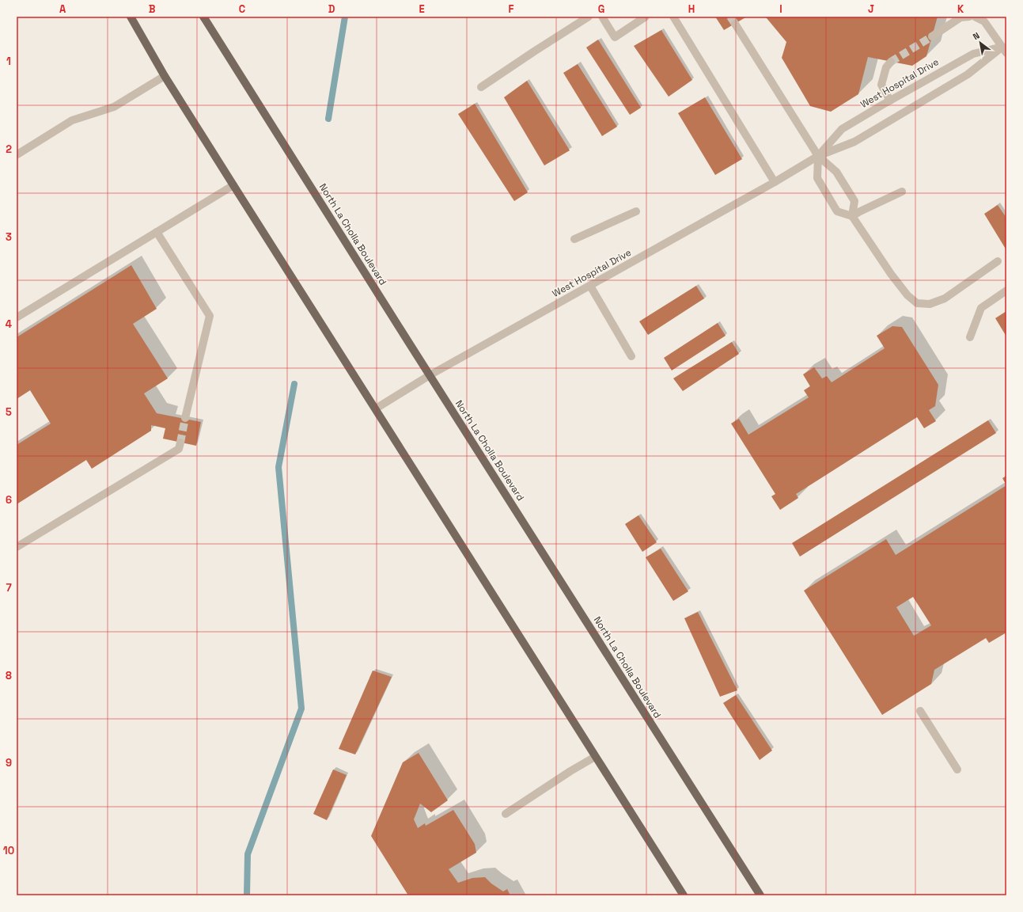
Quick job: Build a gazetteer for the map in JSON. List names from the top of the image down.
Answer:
{
  "streets": {
    "main road": ["North La Cholla Boulevard"],
    "street": ["West Hospital Drive"]
  },
  "crossings": [
    ["West Hospital Drive", "North La Cholla Boulevard"]
  ],
  "north": "top left",
  "grid": {
    "columns": [
      "A",
      "B",
      "C",
      "D",
      "E",
      "F",
      "G",
      "H",
      "I",
      "J",
      "K"
    ],
    "rows": [
      "1",
      "2",
      "3",
      "4",
      "5",
      "6",
      "7",
      "8",
      "9",
      "10"
    ]
  }
}
